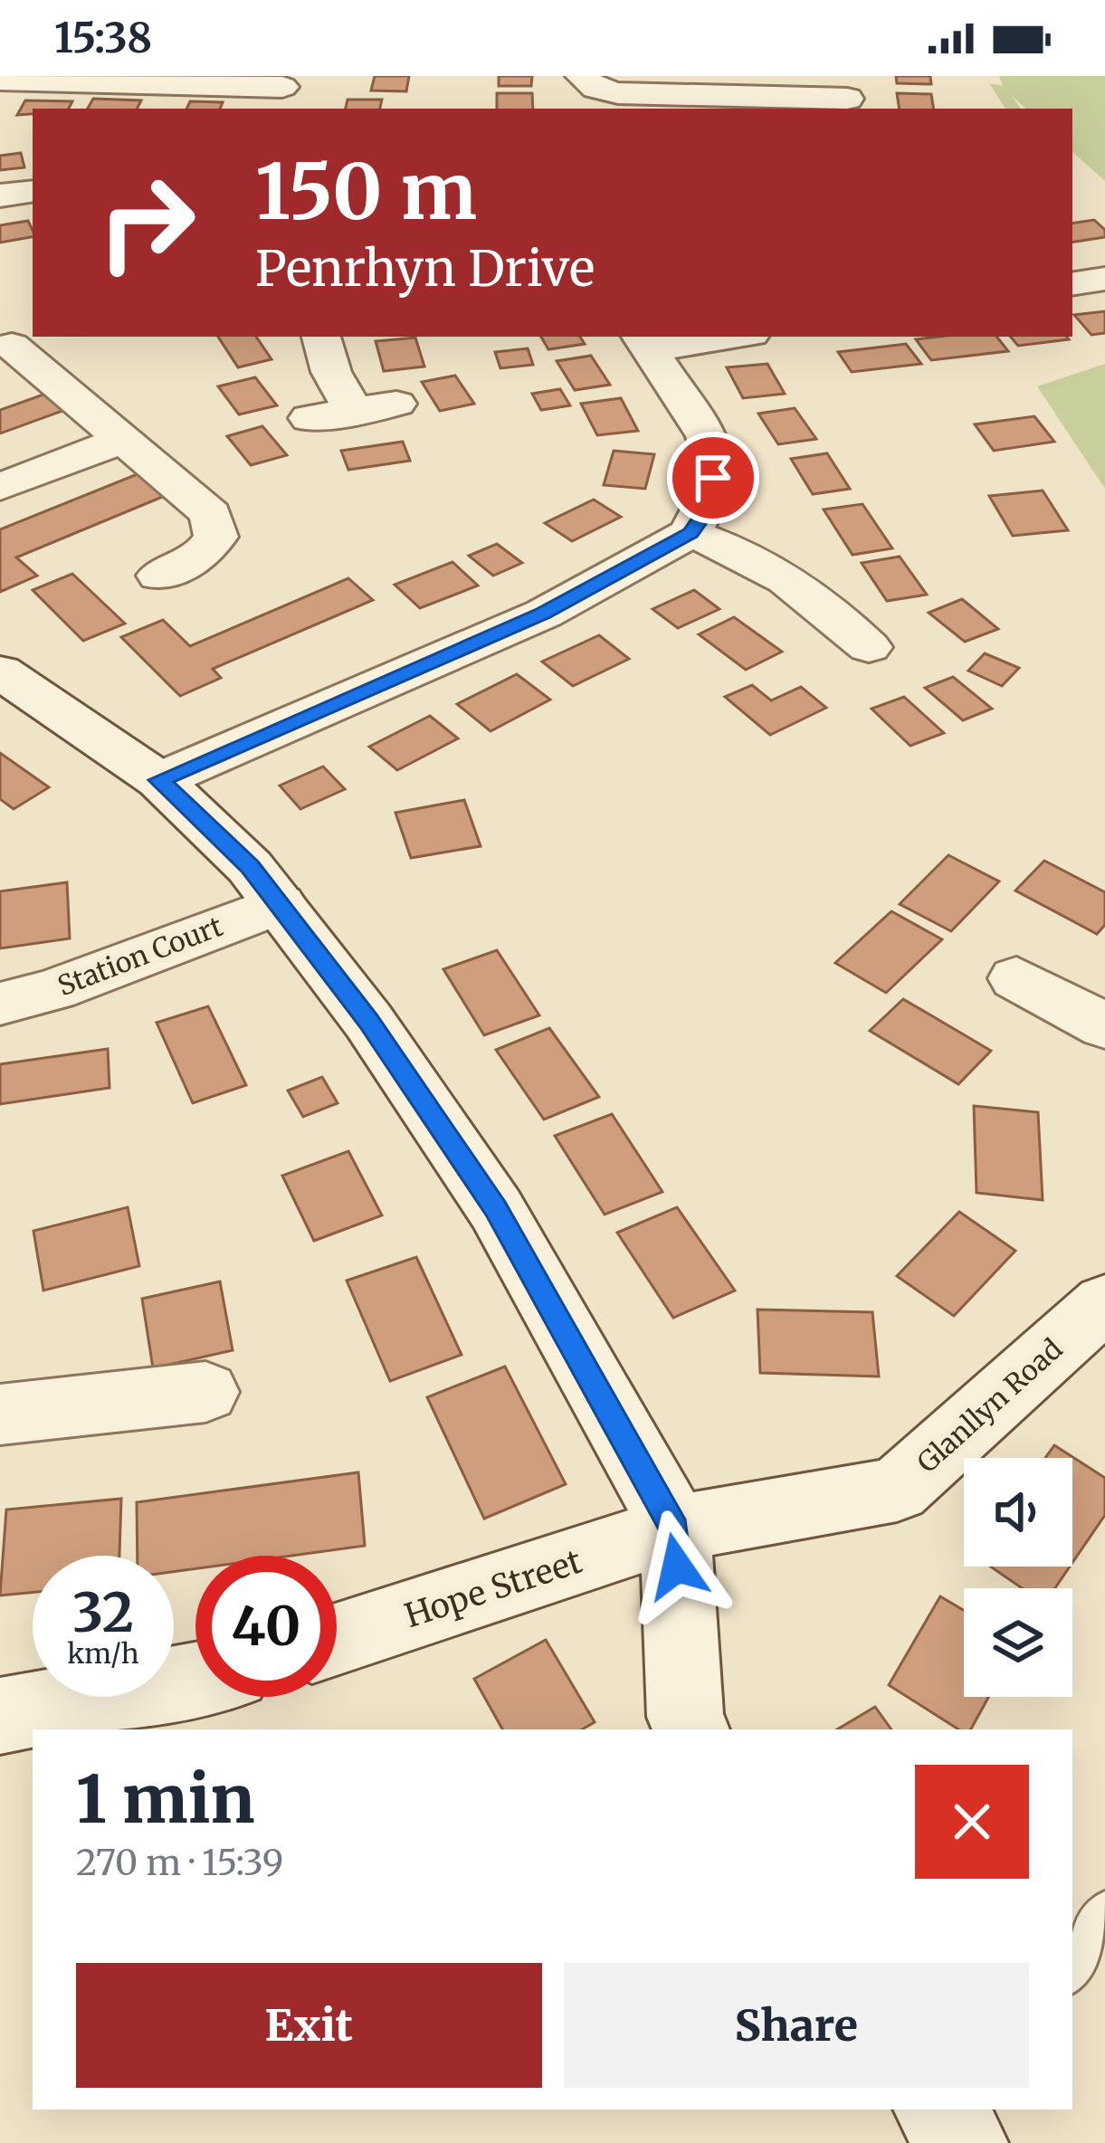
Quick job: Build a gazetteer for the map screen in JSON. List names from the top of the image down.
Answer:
{
  "streets": {
    "street": ["Station Court", "Glanllyn Road", "Hope Street"]
  },
  "crossings": [
    ["Glanllyn Road", "Hope Street"]
  ],
  "page": {
    "status": "15:38",
    "turn": ["150 m", "Penrhyn Drive"],
    "speed": "32 km/h",
    "limit": "40",
    "heading": ["1 min", "270 m · 15:39"],
    "buttons": ["Exit", "Share"]
  }
}
